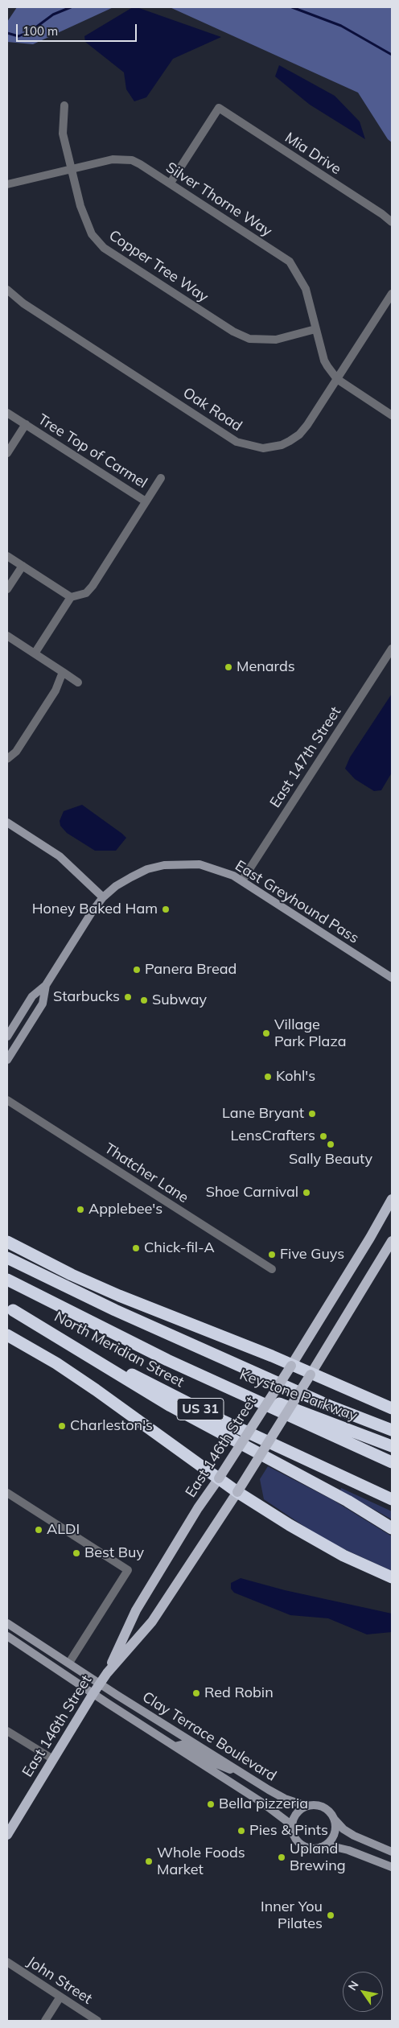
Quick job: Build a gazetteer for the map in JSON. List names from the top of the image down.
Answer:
{
  "streets": {
    "highway": ["North Meridian Street", "Keystone Parkway", "US 31"],
    "main road": ["East 146th Street"],
    "street": [
      "Mia Drive",
      "Silver Thorne Way",
      "Copper Tree Way",
      "Oak Road",
      "Tree Top of Carmel",
      "East 147th Street",
      "East Greyhound Pass",
      "Thatcher Lane",
      "Clay Terrace Boulevard",
      "John Street"
    ]
  },
  "crossings": [
    ["Mia Drive", "Silver Thorne Way"],
    ["Silver Thorne Way", "Copper Tree Way"],
    ["Silver Thorne Way", "Oak Road"],
    ["East 147th Street", "East Greyhound Pass"],
    ["North Meridian Street", "Keystone Parkway"],
    ["East 146th Street", "Clay Terrace Boulevard"]
  ],
  "places": [
    "Menards",
    "Honey Baked Ham",
    "Panera Bread",
    "Starbucks",
    "Subway",
    "Village Park Plaza",
    "Kohl's",
    "Lane Bryant",
    "LensCrafters",
    "Sally Beauty",
    "Shoe Carnival",
    "Applebee's",
    "Chick-fil-A",
    "Five Guys",
    "Charleston's",
    "ALDI",
    "Best Buy",
    "Red Robin",
    "Bella pizzeria",
    "Pies & Pints",
    "Upland Brewing",
    "Whole Foods Market",
    "Inner You Pilates"
  ],
  "scale_bar": "100 m",
  "north": "top left"
}
